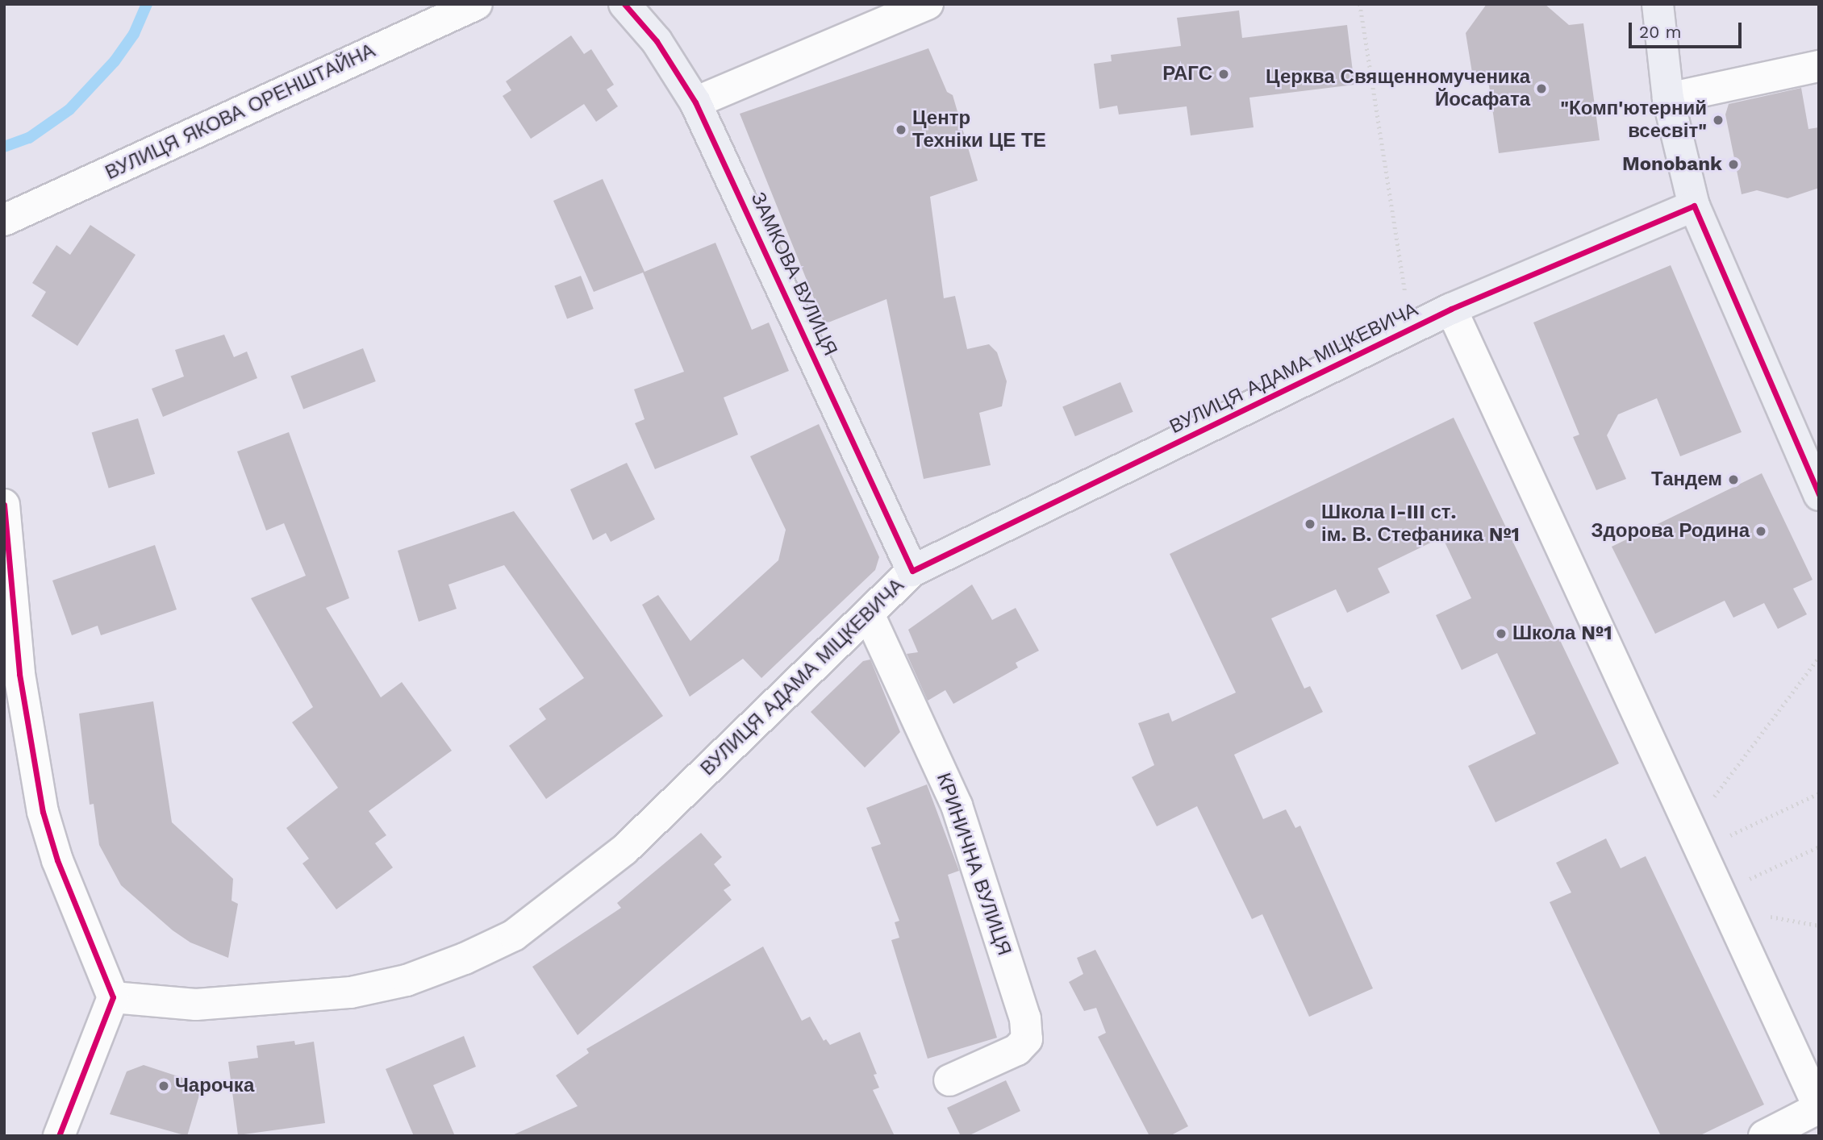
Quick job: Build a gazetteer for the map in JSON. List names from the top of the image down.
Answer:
{
  "streets": {
    "main road": ["ЗАМКОВА ВУЛИЦЯ", "ВУЛИЦЯ АДАМА МІЦКЕВИЧА"],
    "street": ["ВУЛИЦЯ ЯКОВА ОРЕНШТАЙНА", "КРИНИЧНА ВУЛИЦЯ"]
  },
  "crossings": [
    ["ЗАМКОВА ВУЛИЦЯ", "ВУЛИЦЯ АДАМА МІЦКЕВИЧА"],
    ["ВУЛИЦЯ АДАМА МІЦКЕВИЧА", "КРИНИЧНА ВУЛИЦЯ"]
  ],
  "places": [
    "РАГС",
    "Церква Священномученика Йосафата",
    "\"Комп'ютерний всесвіт\"",
    "Центр Техніки ЦЕ ТЕ",
    "Monobank",
    "Тандем",
    "Школа I-III ст. ім. В. Стефаника №1",
    "Здорова Родина",
    "Школа №1",
    "Чарочка"
  ],
  "scale_bar": "20 m"
}
